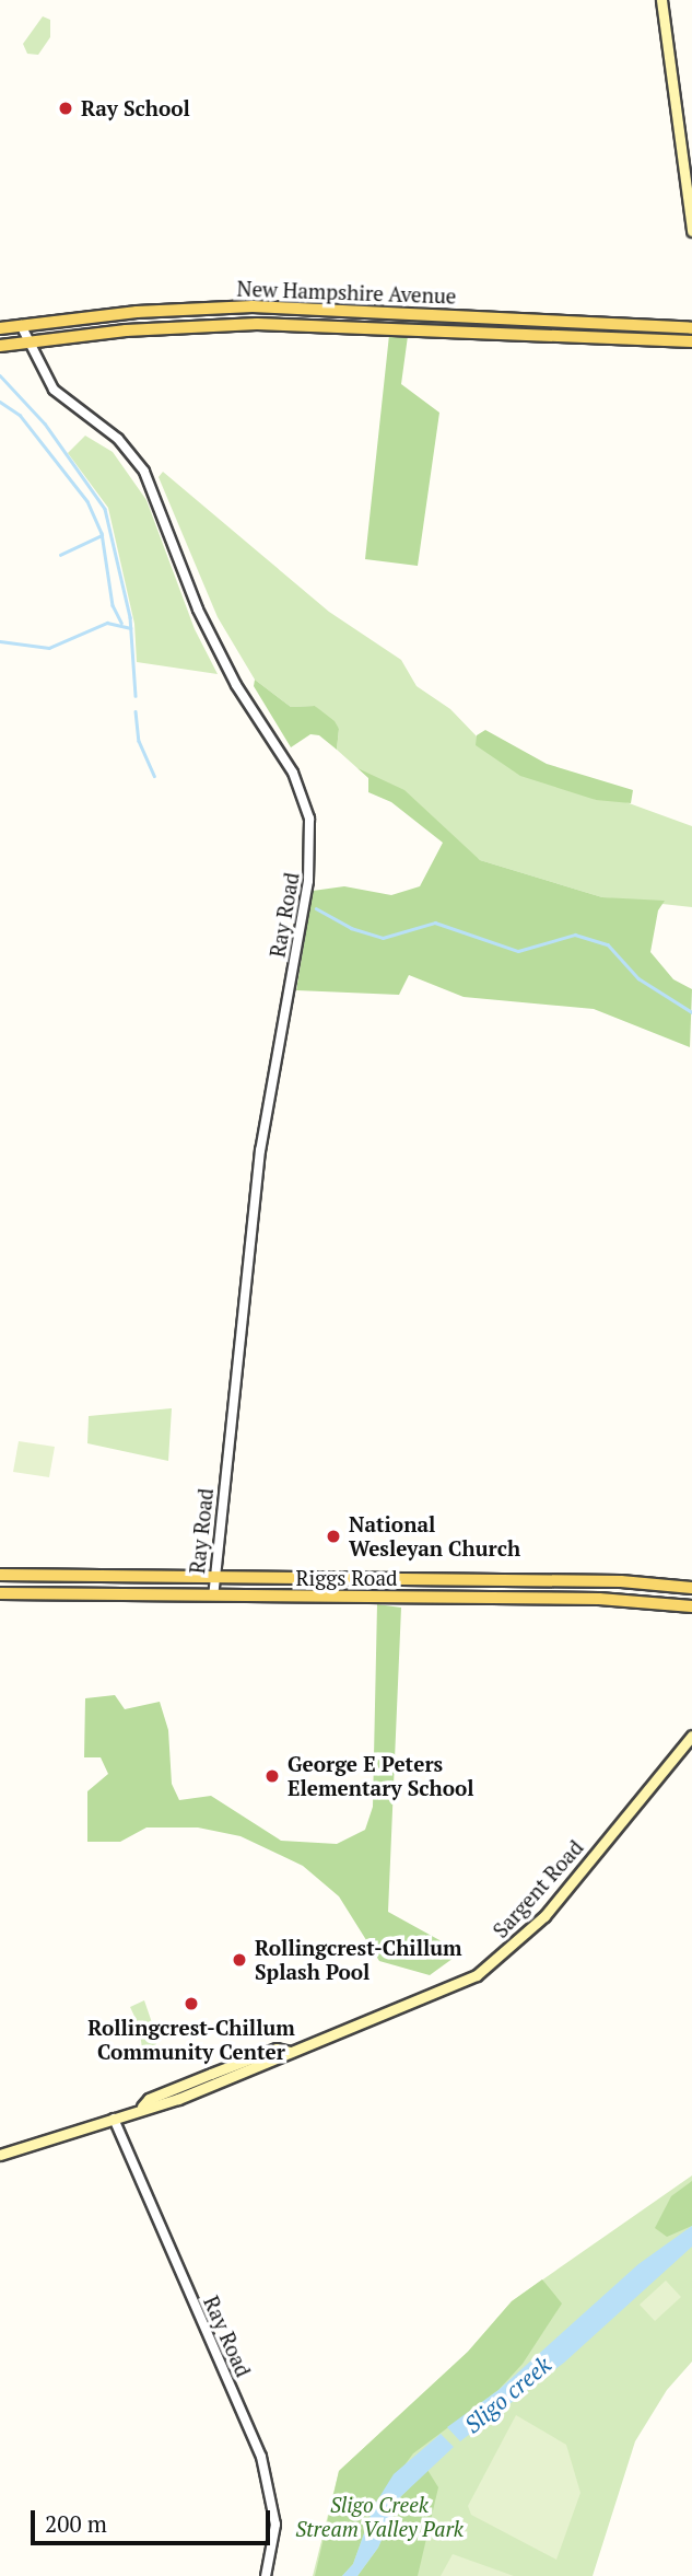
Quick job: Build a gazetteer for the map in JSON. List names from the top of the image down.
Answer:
{
  "streets": {
    "main road": ["New Hampshire Avenue", "Riggs Road", "Sargent Road"],
    "street": ["Ray Road"]
  },
  "crossings": [
    ["New Hampshire Avenue", "Ray Road"],
    ["Ray Road", "Riggs Road"],
    ["Ray Road", "Sargent Road"]
  ],
  "water": ["Sligo creek"],
  "parks": ["Sligo Creek Stream Valley Park"],
  "places": [
    "Ray School",
    "National Wesleyan Church",
    "George E Peters Elementary School",
    "Rollingcrest-Chillum Splash Pool",
    "Rollingcrest-Chillum Community Center"
  ],
  "scale_bar": "200 m"
}
